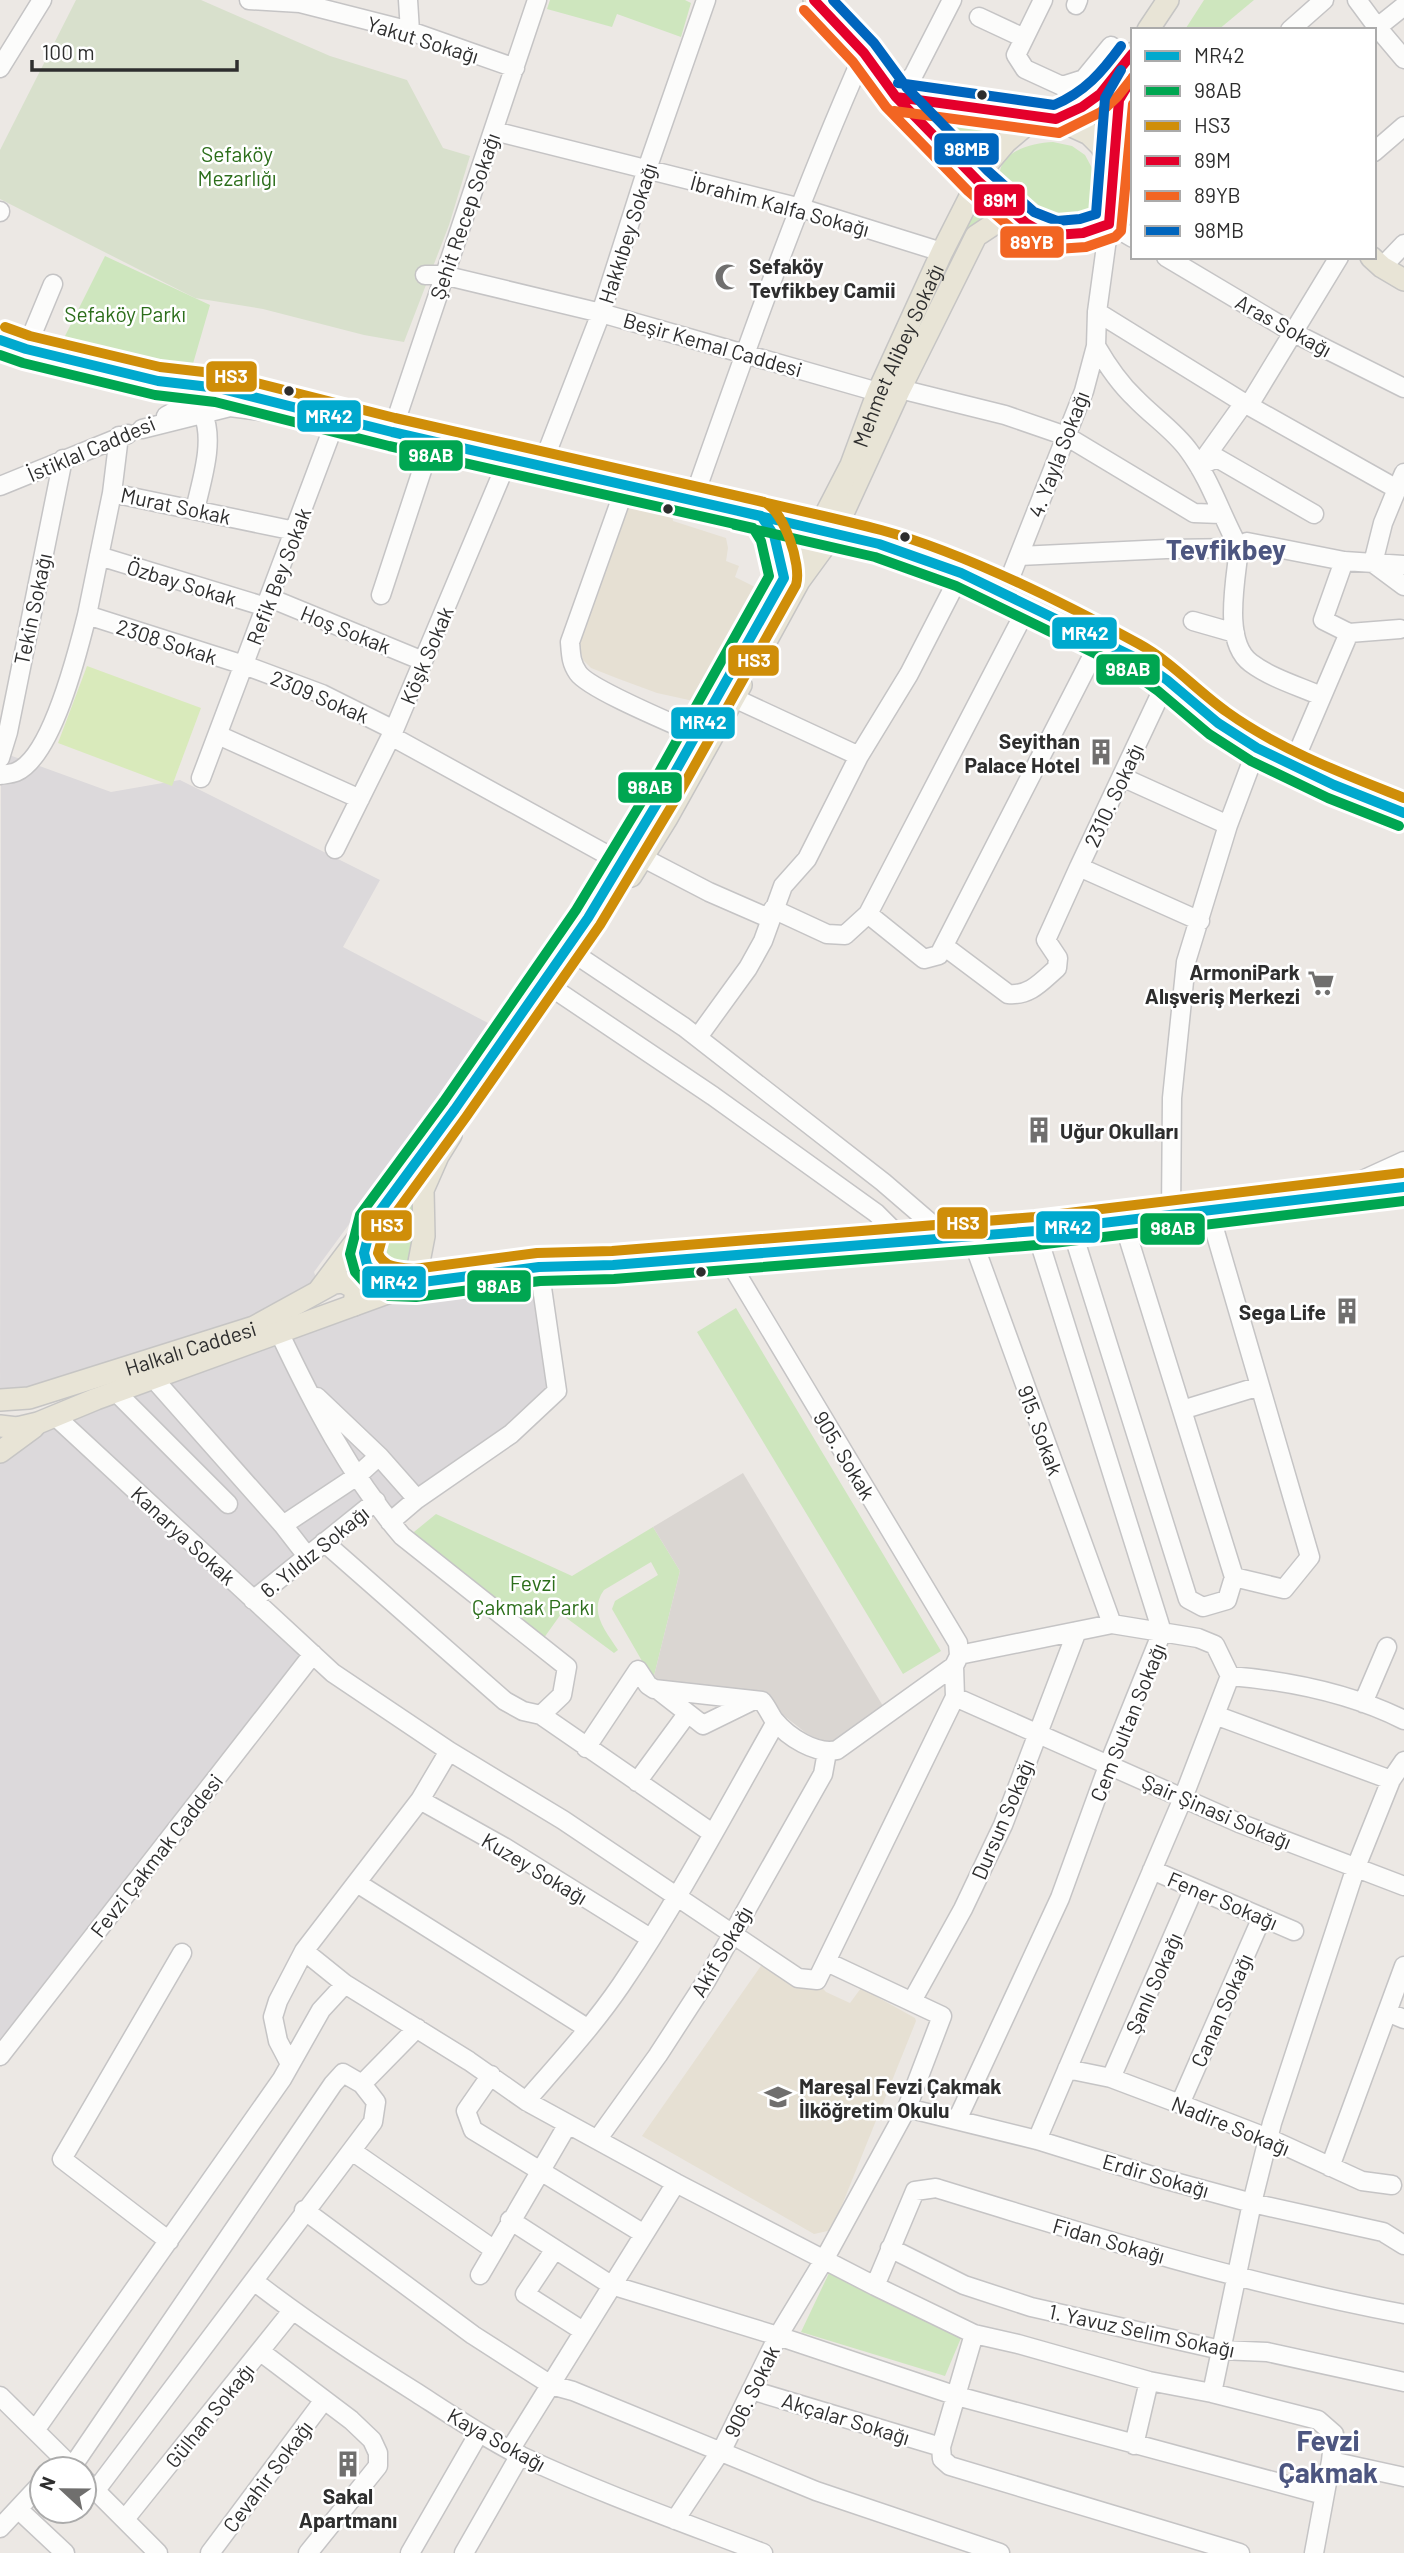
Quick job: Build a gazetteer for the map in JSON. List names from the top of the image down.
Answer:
{
  "streets": {
    "main road": ["Mehmet Alibey Sokağı", "Halkalı Caddesi"],
    "street": [
      "Yakut Sokağı",
      "İbrahim Kalfa Sokağı",
      "Şehit Recep Sokağı",
      "Hakkıbey Sokağı",
      "Aras Sokağı",
      "Beşir Kemal Caddesi",
      "İstiklal Caddesi",
      "4. Yayla Sokağı",
      "Murat Sokak",
      "Refik Bey Sokak",
      "Özbay Sokak",
      "Tekin Sokağı",
      "Hoş Sokak",
      "2308 Sokak",
      "Köşk Sokak",
      "2309 Sokak",
      "2310. Sokağı",
      "915. Sokak",
      "905. Sokak",
      "Kanarya Sokak",
      "6. Yıldız Sokağı",
      "Cem Sultan Sokağı",
      "Şair Şinasi Sokağı",
      "Dursun Sokağı",
      "Fevzi Çakmak Caddesi",
      "Kuzey Sokağı",
      "Fener Sokağı",
      "Akif Sokağı",
      "Şanlı Sokağı",
      "Canan Sokağı",
      "Nadire Sokağı",
      "Erdir Sokağı",
      "Fidan Sokağı",
      "1. Yavuz Selim Sokağı",
      "906. Sokak",
      "Gülhan Sokağı",
      "Akçalar Sokağı",
      "Kaya Sokağı",
      "Cevahir Sokağı"
    ]
  },
  "crossings": [
    ["Yakut Sokağı", "Şehit Recep Sokağı"],
    ["İbrahim Kalfa Sokağı", "Şehit Recep Sokağı"],
    ["İbrahim Kalfa Sokağı", "Hakkıbey Sokağı"],
    ["İbrahim Kalfa Sokağı", "Mehmet Alibey Sokağı"],
    ["Şehit Recep Sokağı", "Beşir Kemal Caddesi"],
    ["Hakkıbey Sokağı", "Beşir Kemal Caddesi"],
    ["Beşir Kemal Caddesi", "Mehmet Alibey Sokağı"],
    ["Mehmet Alibey Sokağı", "4. Yayla Sokağı"],
    ["İstiklal Caddesi", "Murat Sokak"],
    ["İstiklal Caddesi", "Tekin Sokağı"],
    ["Murat Sokak", "Refik Bey Sokak"],
    ["Refik Bey Sokak", "Özbay Sokak"],
    ["Refik Bey Sokak", "Hoş Sokak"],
    ["Refik Bey Sokak", "2308 Sokak"],
    ["Refik Bey Sokak", "2309 Sokak"],
    ["Özbay Sokak", "Hoş Sokak"],
    ["Hoş Sokak", "Köşk Sokak"],
    ["2308 Sokak", "2309 Sokak"],
    ["Köşk Sokak", "2309 Sokak"],
    ["Halkalı Caddesi", "915. Sokak"],
    ["Halkalı Caddesi", "905. Sokak"],
    ["Halkalı Caddesi", "Kanarya Sokak"],
    ["Halkalı Caddesi", "Cem Sultan Sokağı"],
    ["Kanarya Sokak", "6. Yıldız Sokağı"],
    ["Kanarya Sokak", "Fevzi Çakmak Caddesi"],
    ["Kanarya Sokak", "Akif Sokağı"],
    ["Cem Sultan Sokağı", "Şair Şinasi Sokağı"],
    ["Cem Sultan Sokağı", "Erdir Sokağı"],
    ["Şair Şinasi Sokağı", "Dursun Sokağı"],
    ["Dursun Sokağı", "906. Sokak"],
    ["Fener Sokağı", "Şanlı Sokağı"],
    ["Fener Sokağı", "Canan Sokağı"],
    ["Şanlı Sokağı", "Nadire Sokağı"],
    ["Canan Sokağı", "Nadire Sokağı"],
    ["Erdir Sokağı", "906. Sokak"],
    ["Fidan Sokağı", "1. Yavuz Selim Sokağı"],
    ["906. Sokak", "Akçalar Sokağı"],
    ["906. Sokak", "Kaya Sokağı"],
    ["Gülhan Sokağı", "Kaya Sokağı"]
  ],
  "districts": ["Tevfikbey", "Fevzi Çakmak"],
  "parks": ["Sefaköy Mezarlığı", "Sefaköy Parkı", "Fevzi Çakmak Parkı"],
  "places": {
    "mosque": ["Sefaköy Tevfikbey Camii"],
    "building": [
      "Seyithan Palace Hotel",
      "Uğur Okulları",
      "Sega Life",
      "Sakal Apartmanı"
    ],
    "supermarket": ["ArmoniPark Alışveriş Merkezi"],
    "school or university": ["Mareşal Fevzi Çakmak İlköğretim Okulu"]
  },
  "lines": [
    "transit line 89M",
    "transit line 98MB",
    "transit line 89YB",
    "transit line HS3",
    "transit line MR42",
    "transit line 98AB"
  ],
  "legend": [
    "MR42",
    "98AB",
    "HS3",
    "89M",
    "89YB",
    "98MB"
  ],
  "scale_bar": "100 m",
  "north": "left"
}
